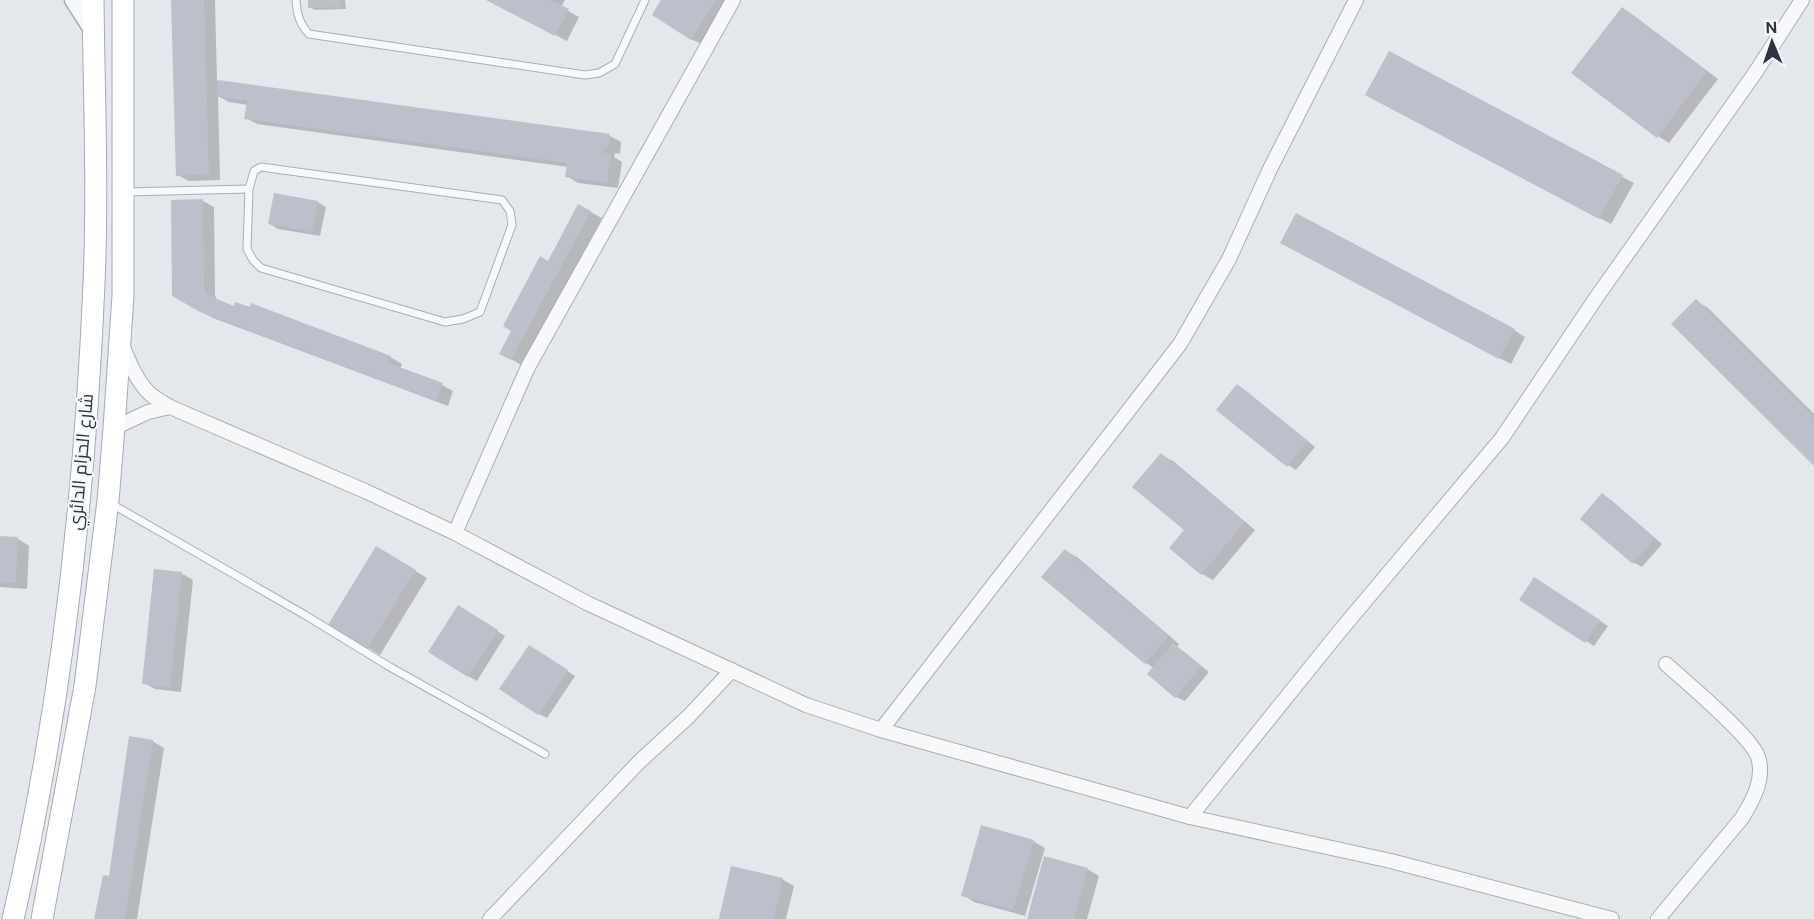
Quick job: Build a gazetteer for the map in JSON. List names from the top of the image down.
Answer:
{
  "streets": {
    "main road": ["شارع الحزام الدائري"]
  },
  "north": "top"
}
